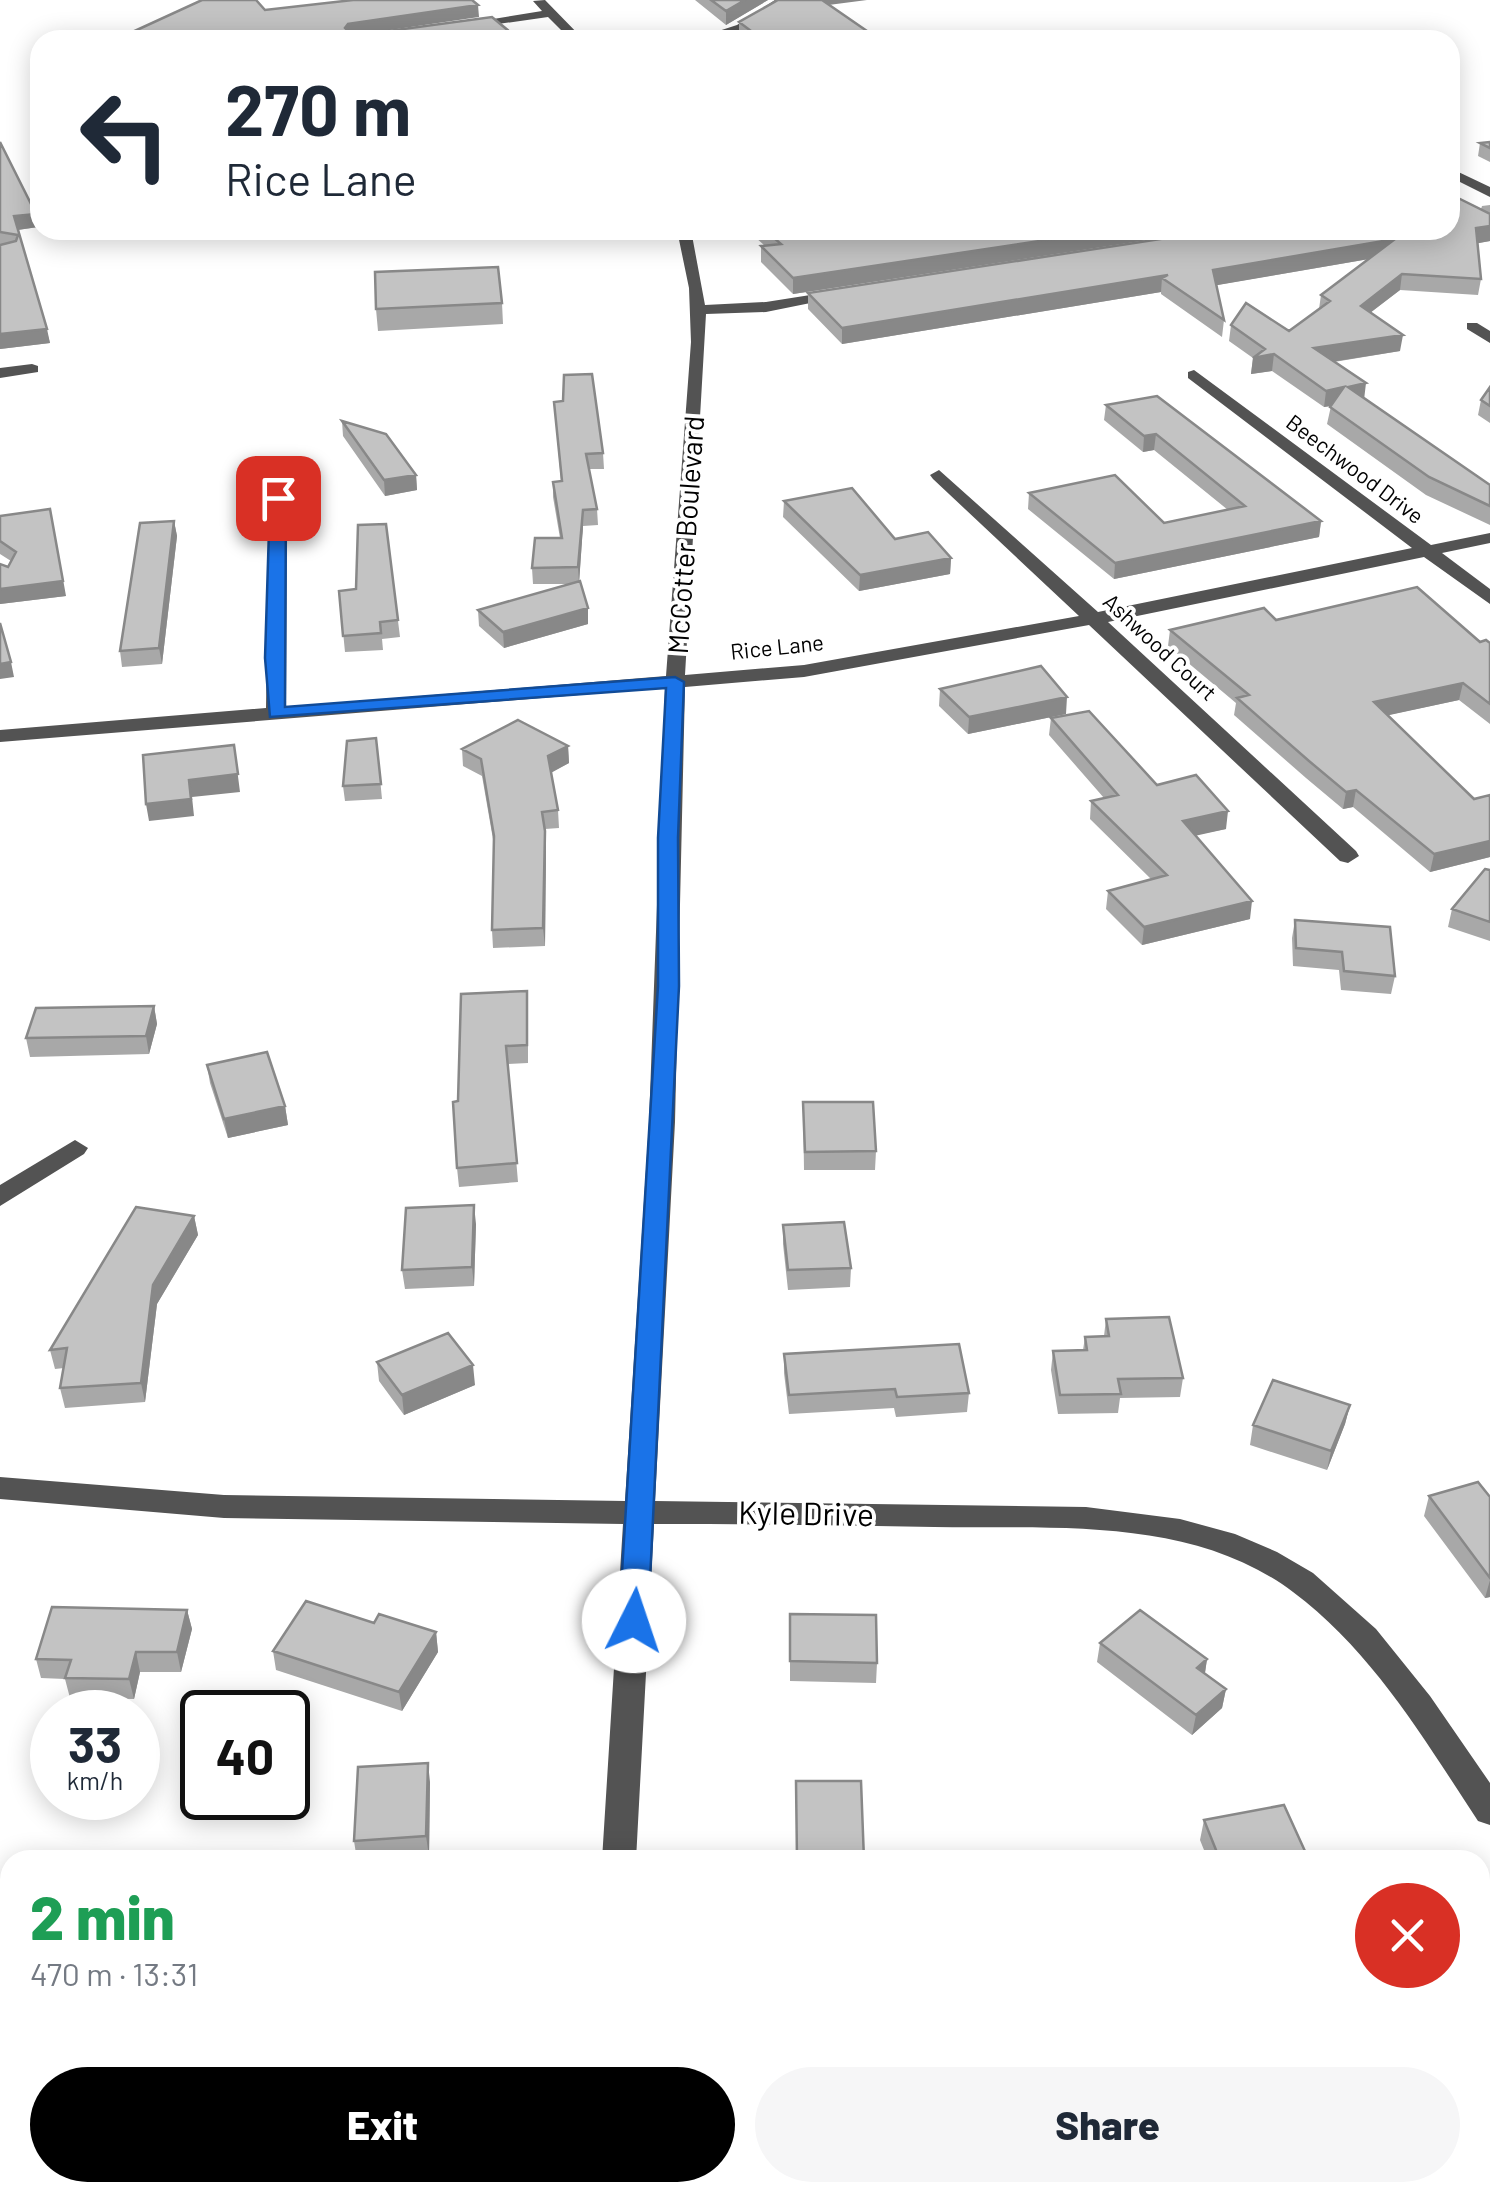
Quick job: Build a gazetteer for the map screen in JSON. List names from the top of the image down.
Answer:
{
  "streets": {
    "street": [
      "Beechwood Drive",
      "McCotter Boulevard",
      "Rice Lane",
      "Ashwood Court",
      "Kyle Drive"
    ]
  },
  "crossings": [
    ["Beechwood Drive", "Rice Lane"],
    ["McCotter Boulevard", "Rice Lane"],
    ["McCotter Boulevard", "Kyle Drive"],
    ["Rice Lane", "Ashwood Court"]
  ],
  "page": {
    "turn": ["270 m", "Rice Lane"],
    "speed": "33 km/h",
    "limit": "40",
    "heading": ["2 min", "470 m · 13:31"],
    "buttons": ["Exit", "Share"]
  }
}
